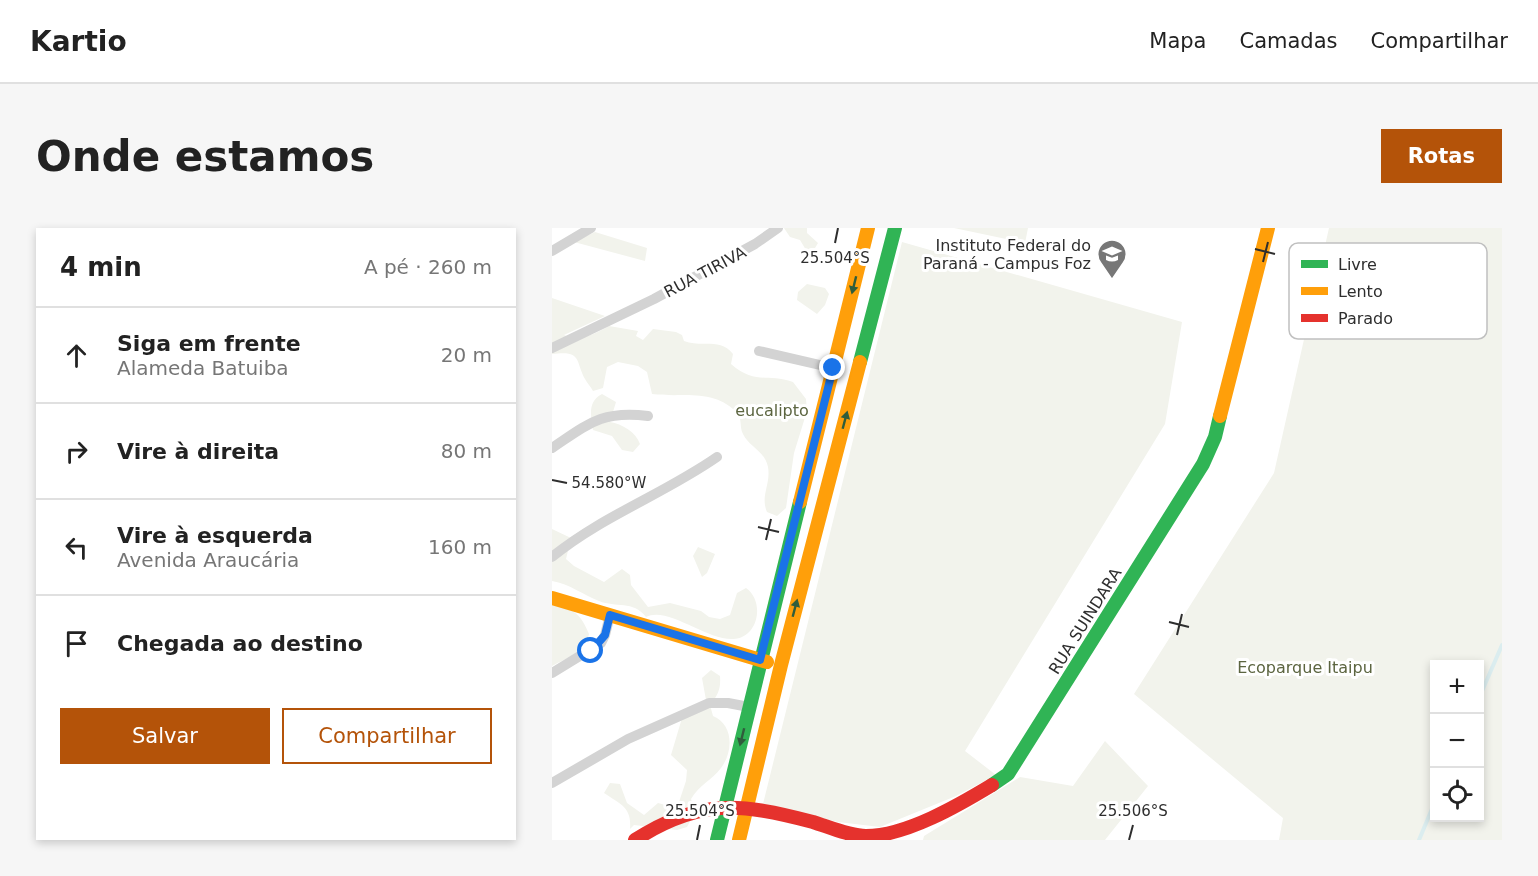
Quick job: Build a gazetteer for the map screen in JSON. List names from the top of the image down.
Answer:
{
  "streets": {
    "street": ["RUA TIRIVA", "RUA SUINDARA"]
  },
  "parks": ["eucalipto", "Ecoparque Itaipu"],
  "places": {
    "school or university": ["Instituto Federal do Paraná - Campus Foz"]
  },
  "legend": ["Livre", "Lento", "Parado"],
  "page": {
    "header": "Kartio",
    "nav": ["Mapa", "Camadas", "Compartilhar"],
    "buttons": [
      "Rotas",
      ["Salvar", "Compartilhar"]
    ],
    "title": "Onde estamos",
    "heading": ["4 min", "A pé · 260 m"],
    "list": [
      ["Siga em frente", "Alameda Batuiba", "20 m"],
      ["Vire à direita", "80 m"],
      ["Vire à esquerda", "Avenida Araucária", "160 m"],
      "Chegada ao destino"
    ],
    "map_buttons": ["+", "−"]
  },
  "coordinates": ["25.504°S", "54.580°W", "25.506°S"]
}
